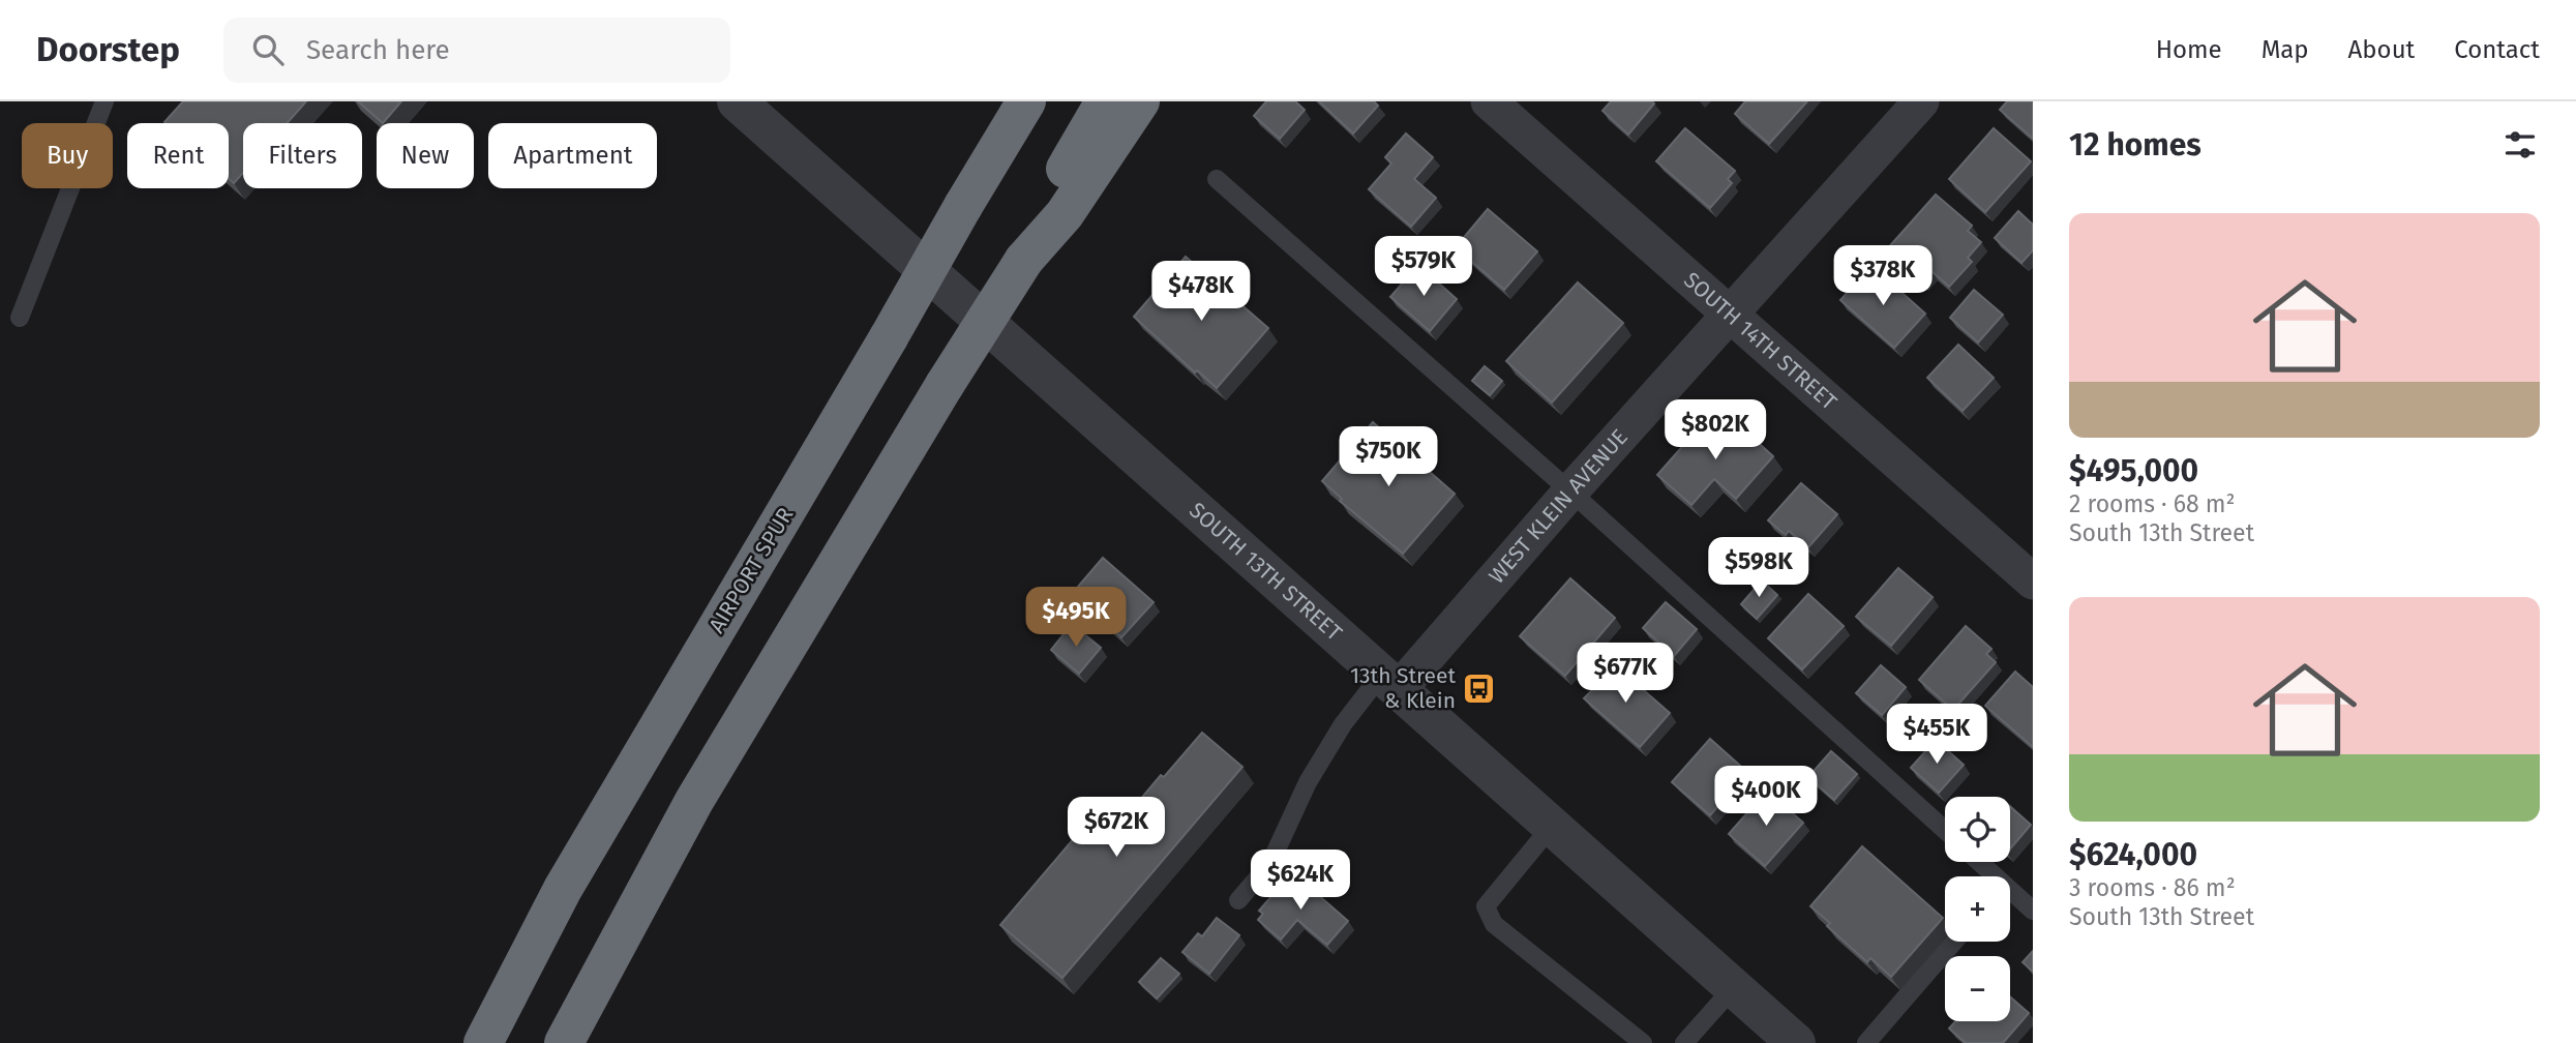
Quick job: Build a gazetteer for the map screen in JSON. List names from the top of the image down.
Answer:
{
  "streets": {
    "highway": ["AIRPORT SPUR"],
    "street": ["SOUTH 14TH STREET", "WEST KLEIN AVENUE", "SOUTH 13TH STREET"]
  },
  "crossings": [
    ["SOUTH 14TH STREET", "WEST KLEIN AVENUE"],
    ["WEST KLEIN AVENUE", "SOUTH 13TH STREET"]
  ],
  "places": {
    "bus stop": ["13th Street & Klein"]
  },
  "page": {
    "header": "Doorstep",
    "search": "Search here",
    "nav": [
      "Home",
      "Map",
      "About",
      "Contact"
    ],
    "heading": "12 homes",
    "chip": [
      "Buy",
      "Rent",
      "Filters",
      "New",
      "Apartment"
    ],
    "list": [
      {
        "name": "$495,000",
        "note": "2 rooms · 68 m² · South 13th Street"
      },
      {
        "name": "$624,000",
        "note": "3 rooms · 86 m² · South 13th Street"
      }
    ],
    "price": [
      "$579K",
      "$378K",
      "$478K",
      "$802K",
      "$750K",
      "$598K",
      "$495K",
      "$677K",
      "$455K",
      "$400K",
      "$672K",
      "$624K"
    ],
    "map_buttons": ["+", "−"]
  }
}
